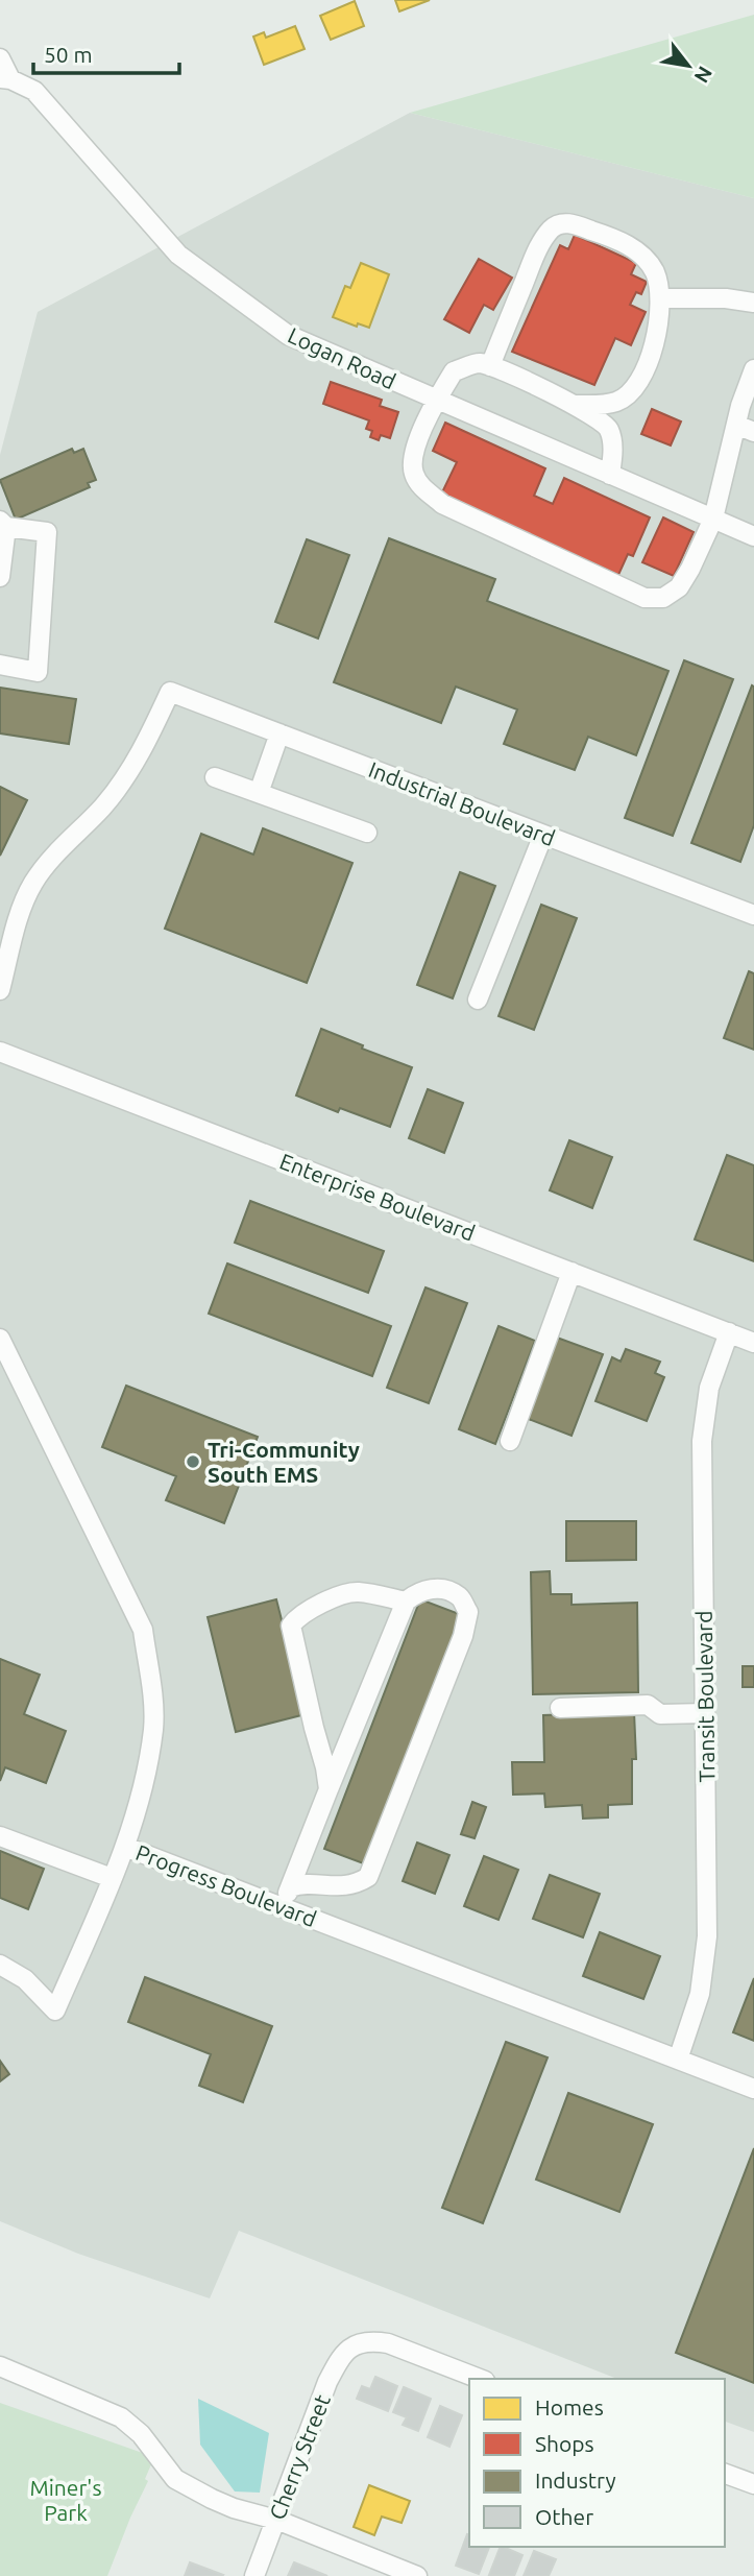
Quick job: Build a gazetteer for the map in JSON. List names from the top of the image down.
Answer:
{
  "streets": {
    "street": [
      "Logan Road",
      "Industrial Boulevard",
      "Enterprise Boulevard",
      "Transit Boulevard",
      "Progress Boulevard",
      "Cherry Street"
    ]
  },
  "crossings": [
    ["Enterprise Boulevard", "Transit Boulevard"],
    ["Transit Boulevard", "Progress Boulevard"]
  ],
  "parks": ["Miner's Park"],
  "places": ["Tri-Community South EMS"],
  "legend": [
    "Homes",
    "Shops",
    "Industry",
    "Other"
  ],
  "scale_bar": "50 m",
  "north": "bottom right"
}
